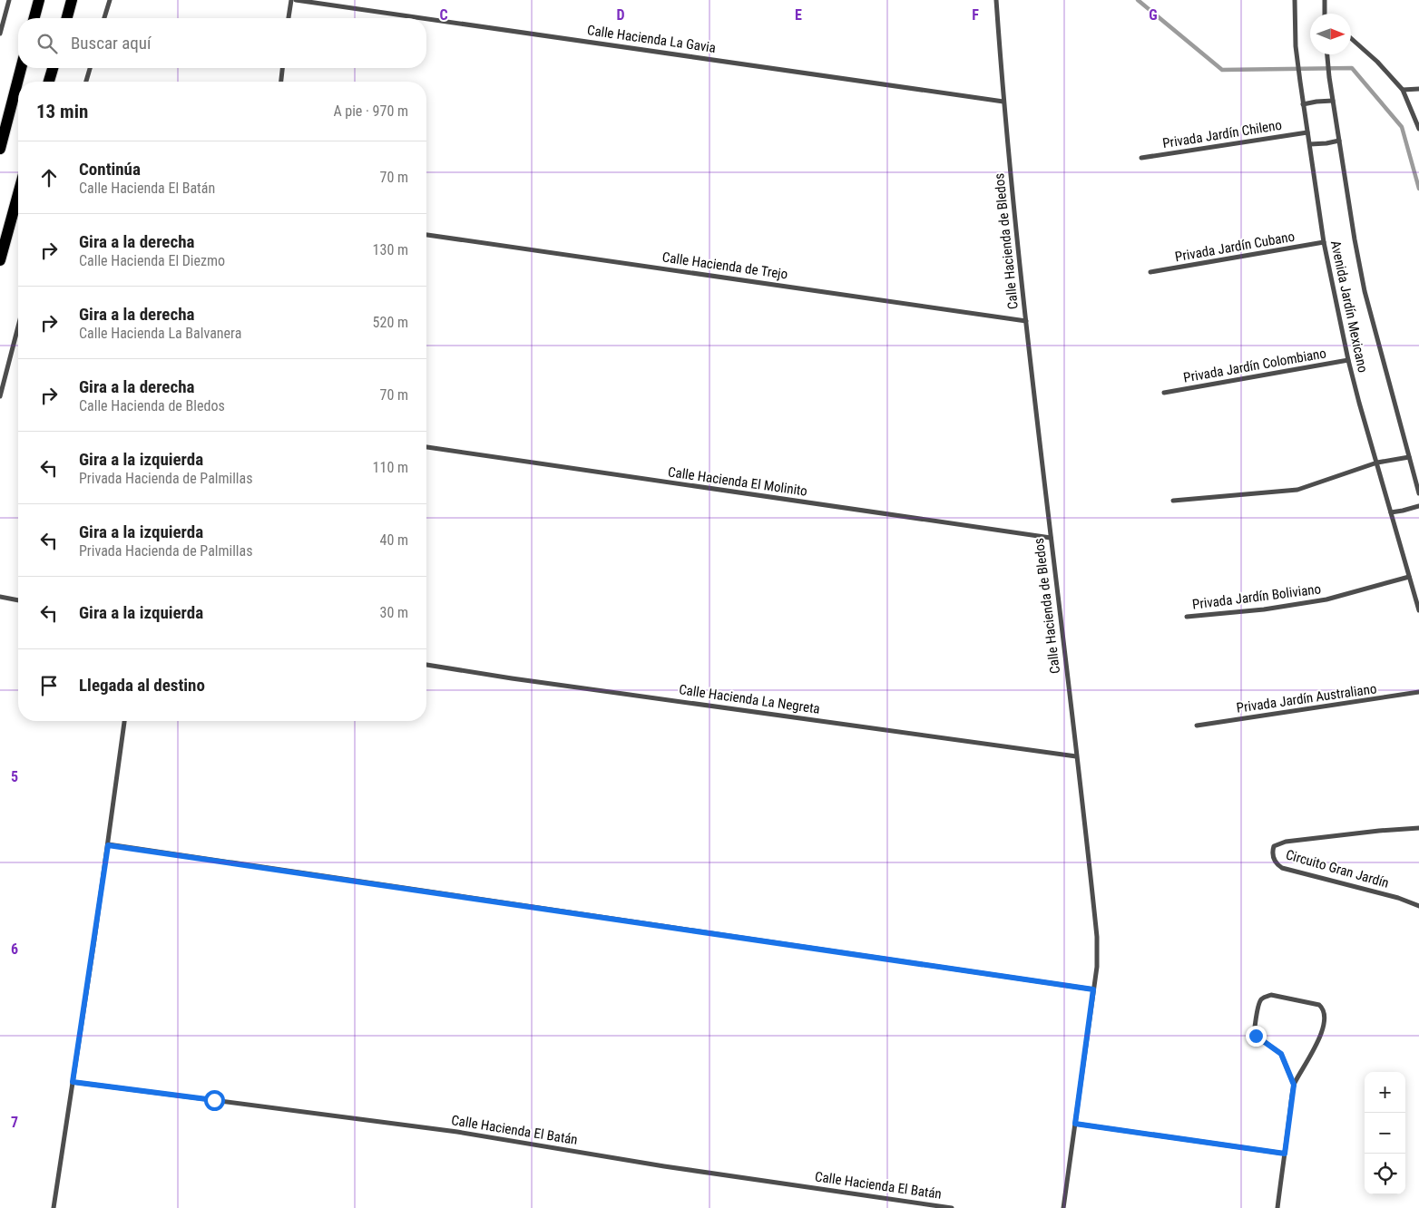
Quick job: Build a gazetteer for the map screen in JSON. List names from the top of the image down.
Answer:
{
  "streets": {
    "street": [
      "Calle Hacienda La Gavia",
      "Privada Jardín Chileno",
      "Calle Hacienda de Bledos",
      "Privada Jardín Cubano",
      "Calle Hacienda de Trejo",
      "Avenida Jardín Mexicano",
      "Privada Jardín Colombiano",
      "Calle Hacienda El Molinito",
      "Privada Jardín Boliviano",
      "Privada Jardín Australiano",
      "Calle Hacienda La Negreta",
      "Circuito Gran Jardín",
      "Calle Hacienda El Batán"
    ]
  },
  "crossings": [
    ["Calle Hacienda La Gavia", "Calle Hacienda de Bledos"],
    ["Privada Jardín Chileno", "Avenida Jardín Mexicano"],
    ["Calle Hacienda de Bledos", "Calle Hacienda de Trejo"],
    ["Calle Hacienda de Bledos", "Calle Hacienda El Molinito"],
    ["Calle Hacienda de Bledos", "Calle Hacienda La Negreta"],
    ["Privada Jardín Cubano", "Avenida Jardín Mexicano"],
    ["Avenida Jardín Mexicano", "Privada Jardín Colombiano"],
    ["Avenida Jardín Mexicano", "Privada Jardín Boliviano"]
  ],
  "north": "right",
  "page": {
    "search": "Buscar aquí",
    "heading": ["13 min", "A pie · 970 m"],
    "list": [
      ["Continúa", "Calle Hacienda El Batán", "70 m"],
      ["Gira a la derecha", "Calle Hacienda El Diezmo", "130 m"],
      ["Gira a la derecha", "Calle Hacienda La Balvanera", "520 m"],
      ["Gira a la derecha", "Calle Hacienda de Bledos", "70 m"],
      ["Gira a la izquierda", "Privada Hacienda de Palmillas", "110 m"],
      ["Gira a la izquierda", "Privada Hacienda de Palmillas", "40 m"],
      ["Gira a la izquierda", "30 m"],
      "Llegada al destino"
    ],
    "map_buttons": ["+", "−"]
  },
  "grid": {
    "columns": [
      "C",
      "D",
      "E",
      "F",
      "G"
    ],
    "rows": ["5", "6", "7"]
  }
}
